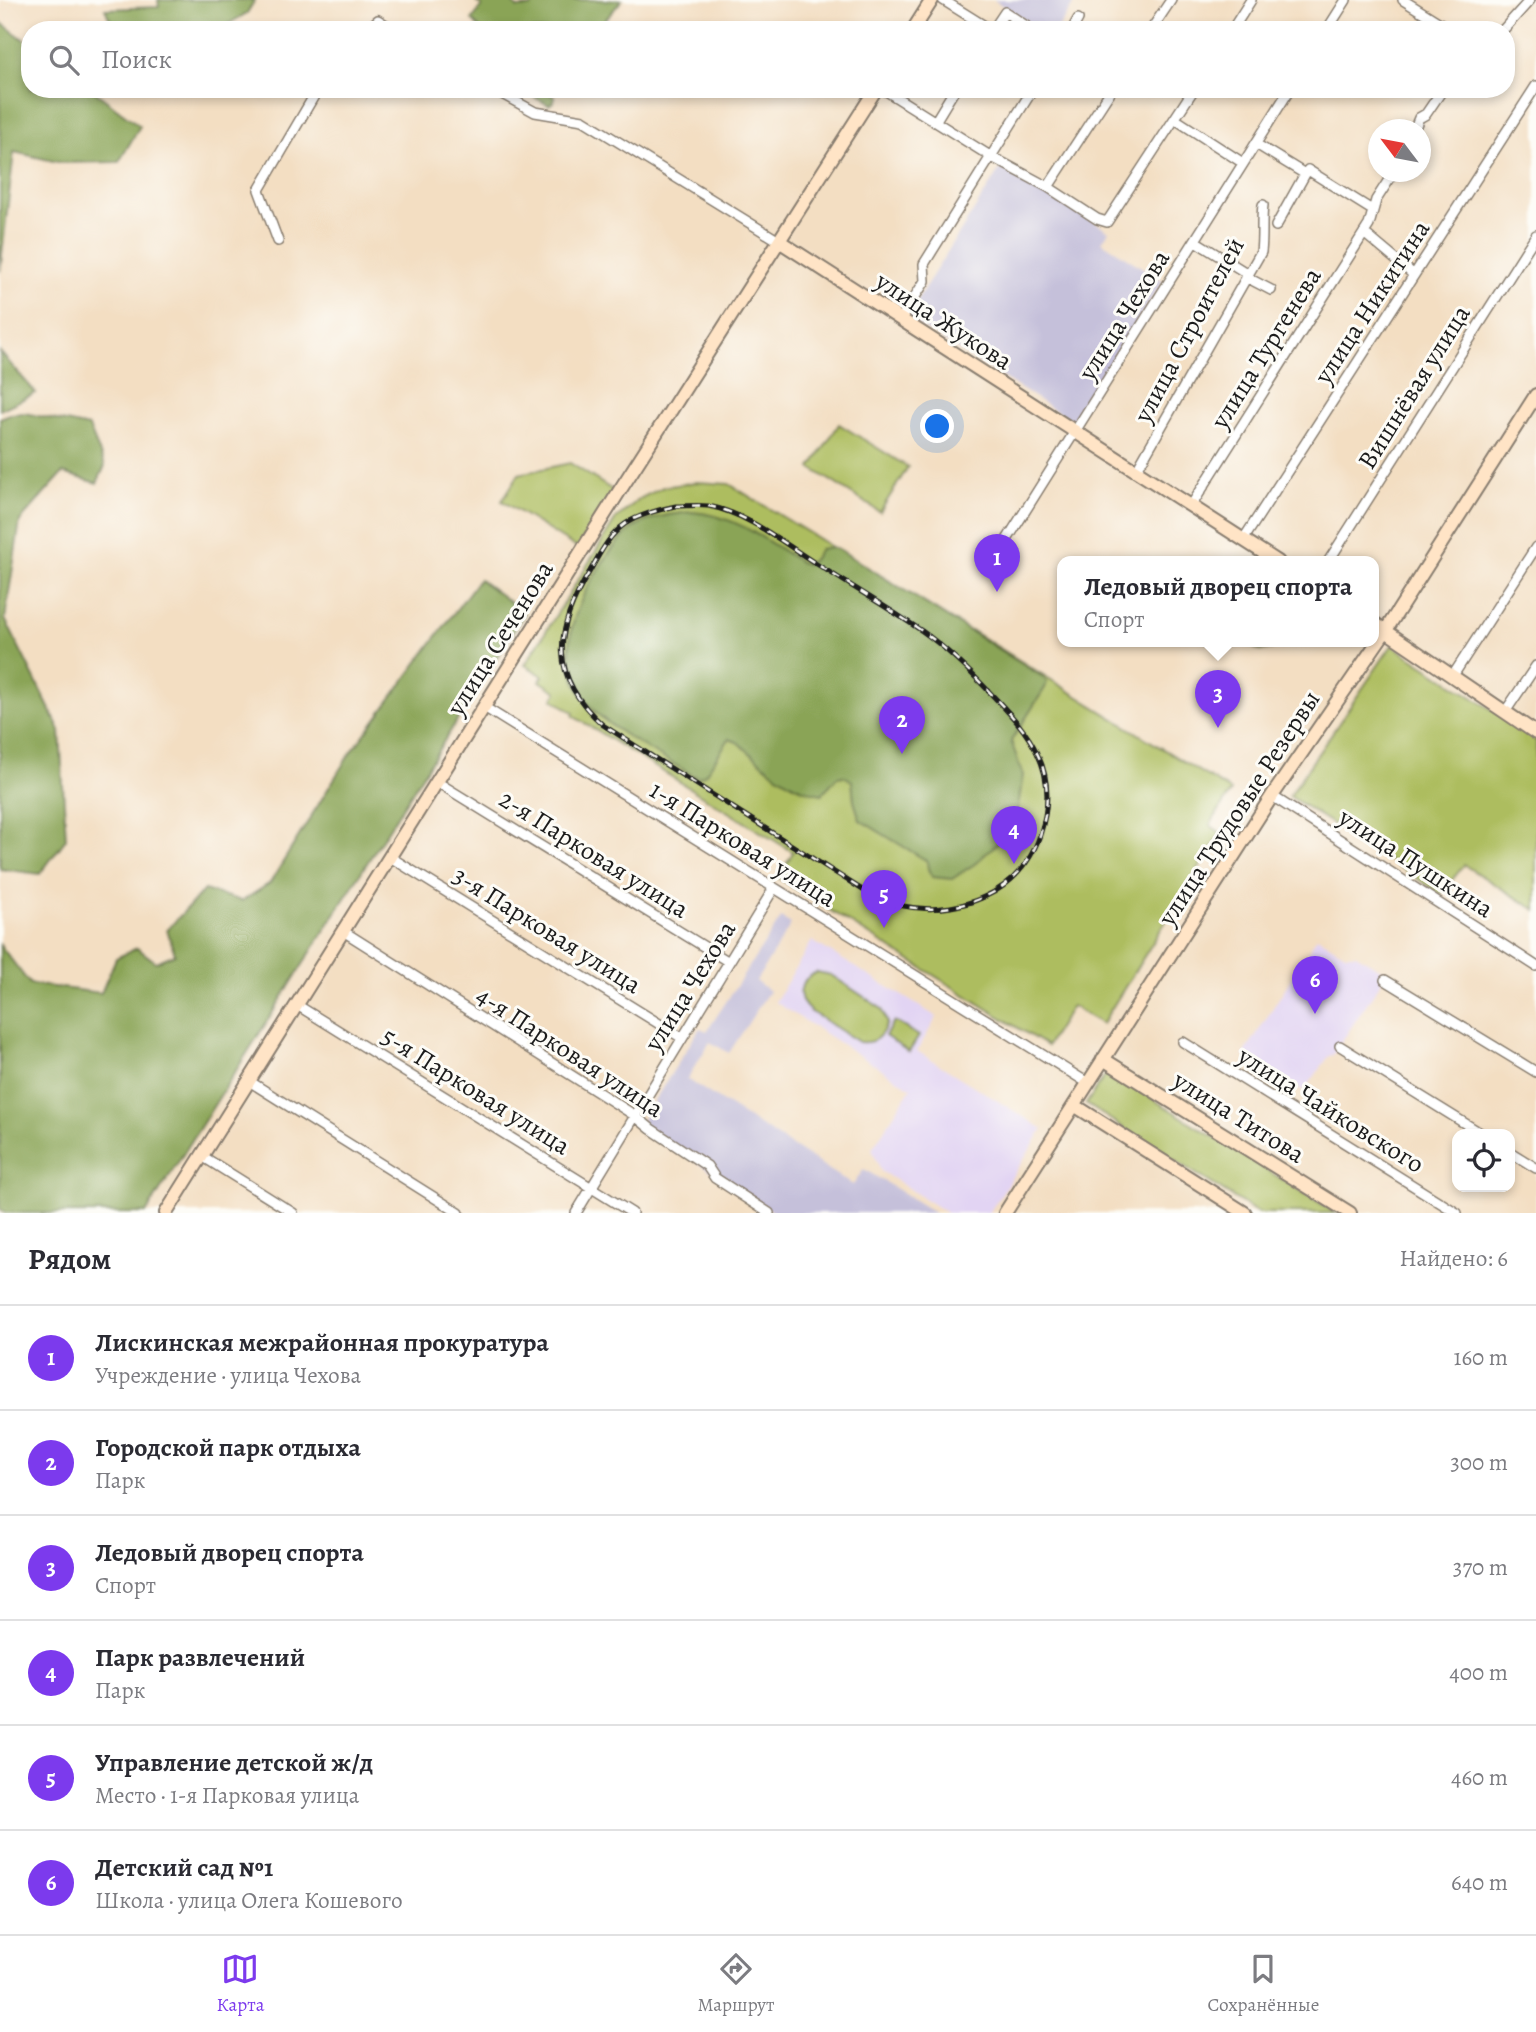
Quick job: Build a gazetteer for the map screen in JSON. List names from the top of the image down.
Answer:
{
  "streets": {
    "main road": [
      "улица Жукова",
      "улица Сеченова",
      "улица Трудовые Резервы",
      "улица Титова"
    ],
    "street": [
      "улица Никитина",
      "улица Чехова",
      "улица Строителей",
      "улица Тургенева",
      "Вишнёвая улица",
      "1-я Парковая улица",
      "2-я Парковая улица",
      "улица Пушкина",
      "3-я Парковая улица",
      "4-я Парковая улица",
      "5-я Парковая улица",
      "улица Чайковского"
    ]
  },
  "crossings": [
    ["улица Никитина", "улица Жукова"],
    ["улица Чехова", "улица Жукова"],
    ["улица Чехова", "1-я Парковая улица"],
    ["улица Чехова", "2-я Парковая улица"],
    ["улица Чехова", "3-я Парковая улица"],
    ["улица Чехова", "4-я Парковая улица"],
    ["улица Чехова", "5-я Парковая улица"],
    ["улица Жукова", "улица Строителей"],
    ["улица Жукова", "улица Тургенева"],
    ["улица Жукова", "улица Сеченова"],
    ["улица Сеченова", "1-я Парковая улица"],
    ["улица Сеченова", "2-я Парковая улица"],
    ["улица Сеченова", "3-я Парковая улица"],
    ["улица Сеченова", "4-я Парковая улица"],
    ["улица Сеченова", "5-я Парковая улица"],
    ["улица Трудовые Резервы", "1-я Парковая улица"],
    ["улица Трудовые Резервы", "улица Пушкина"],
    ["улица Трудовые Резервы", "улица Титова"]
  ],
  "north": "top left",
  "page": {
    "search": "Поиск",
    "pins": [
      "1",
      "3",
      "2",
      "4",
      "5",
      "6"
    ],
    "popup": ["Ледовый дворец спорта", "Спорт"],
    "heading": ["Рядом", "Найдено: 6"],
    "list": [
      {
        "mark": "1",
        "name": "Лискинская межрайонная прокуратура",
        "note": "Учреждение · улица Чехова",
        "value": "160 m"
      },
      {
        "mark": "2",
        "name": "Городской парк отдыха",
        "note": "Парк",
        "value": "300 m"
      },
      {
        "mark": "3",
        "name": "Ледовый дворец спорта",
        "note": "Спорт",
        "value": "370 m"
      },
      {
        "mark": "4",
        "name": "Парк развлечений",
        "note": "Парк",
        "value": "400 m"
      },
      {
        "mark": "5",
        "name": "Управление детской ж/д",
        "note": "Место · 1-я Парковая улица",
        "value": "460 m"
      },
      {
        "mark": "6",
        "name": "Детский сад №1",
        "note": "Школа · улица Олега Кошевого",
        "value": "640 m"
      }
    ],
    "nav": ["Карта", "Маршрут", "Сохранённые"]
  }
}
